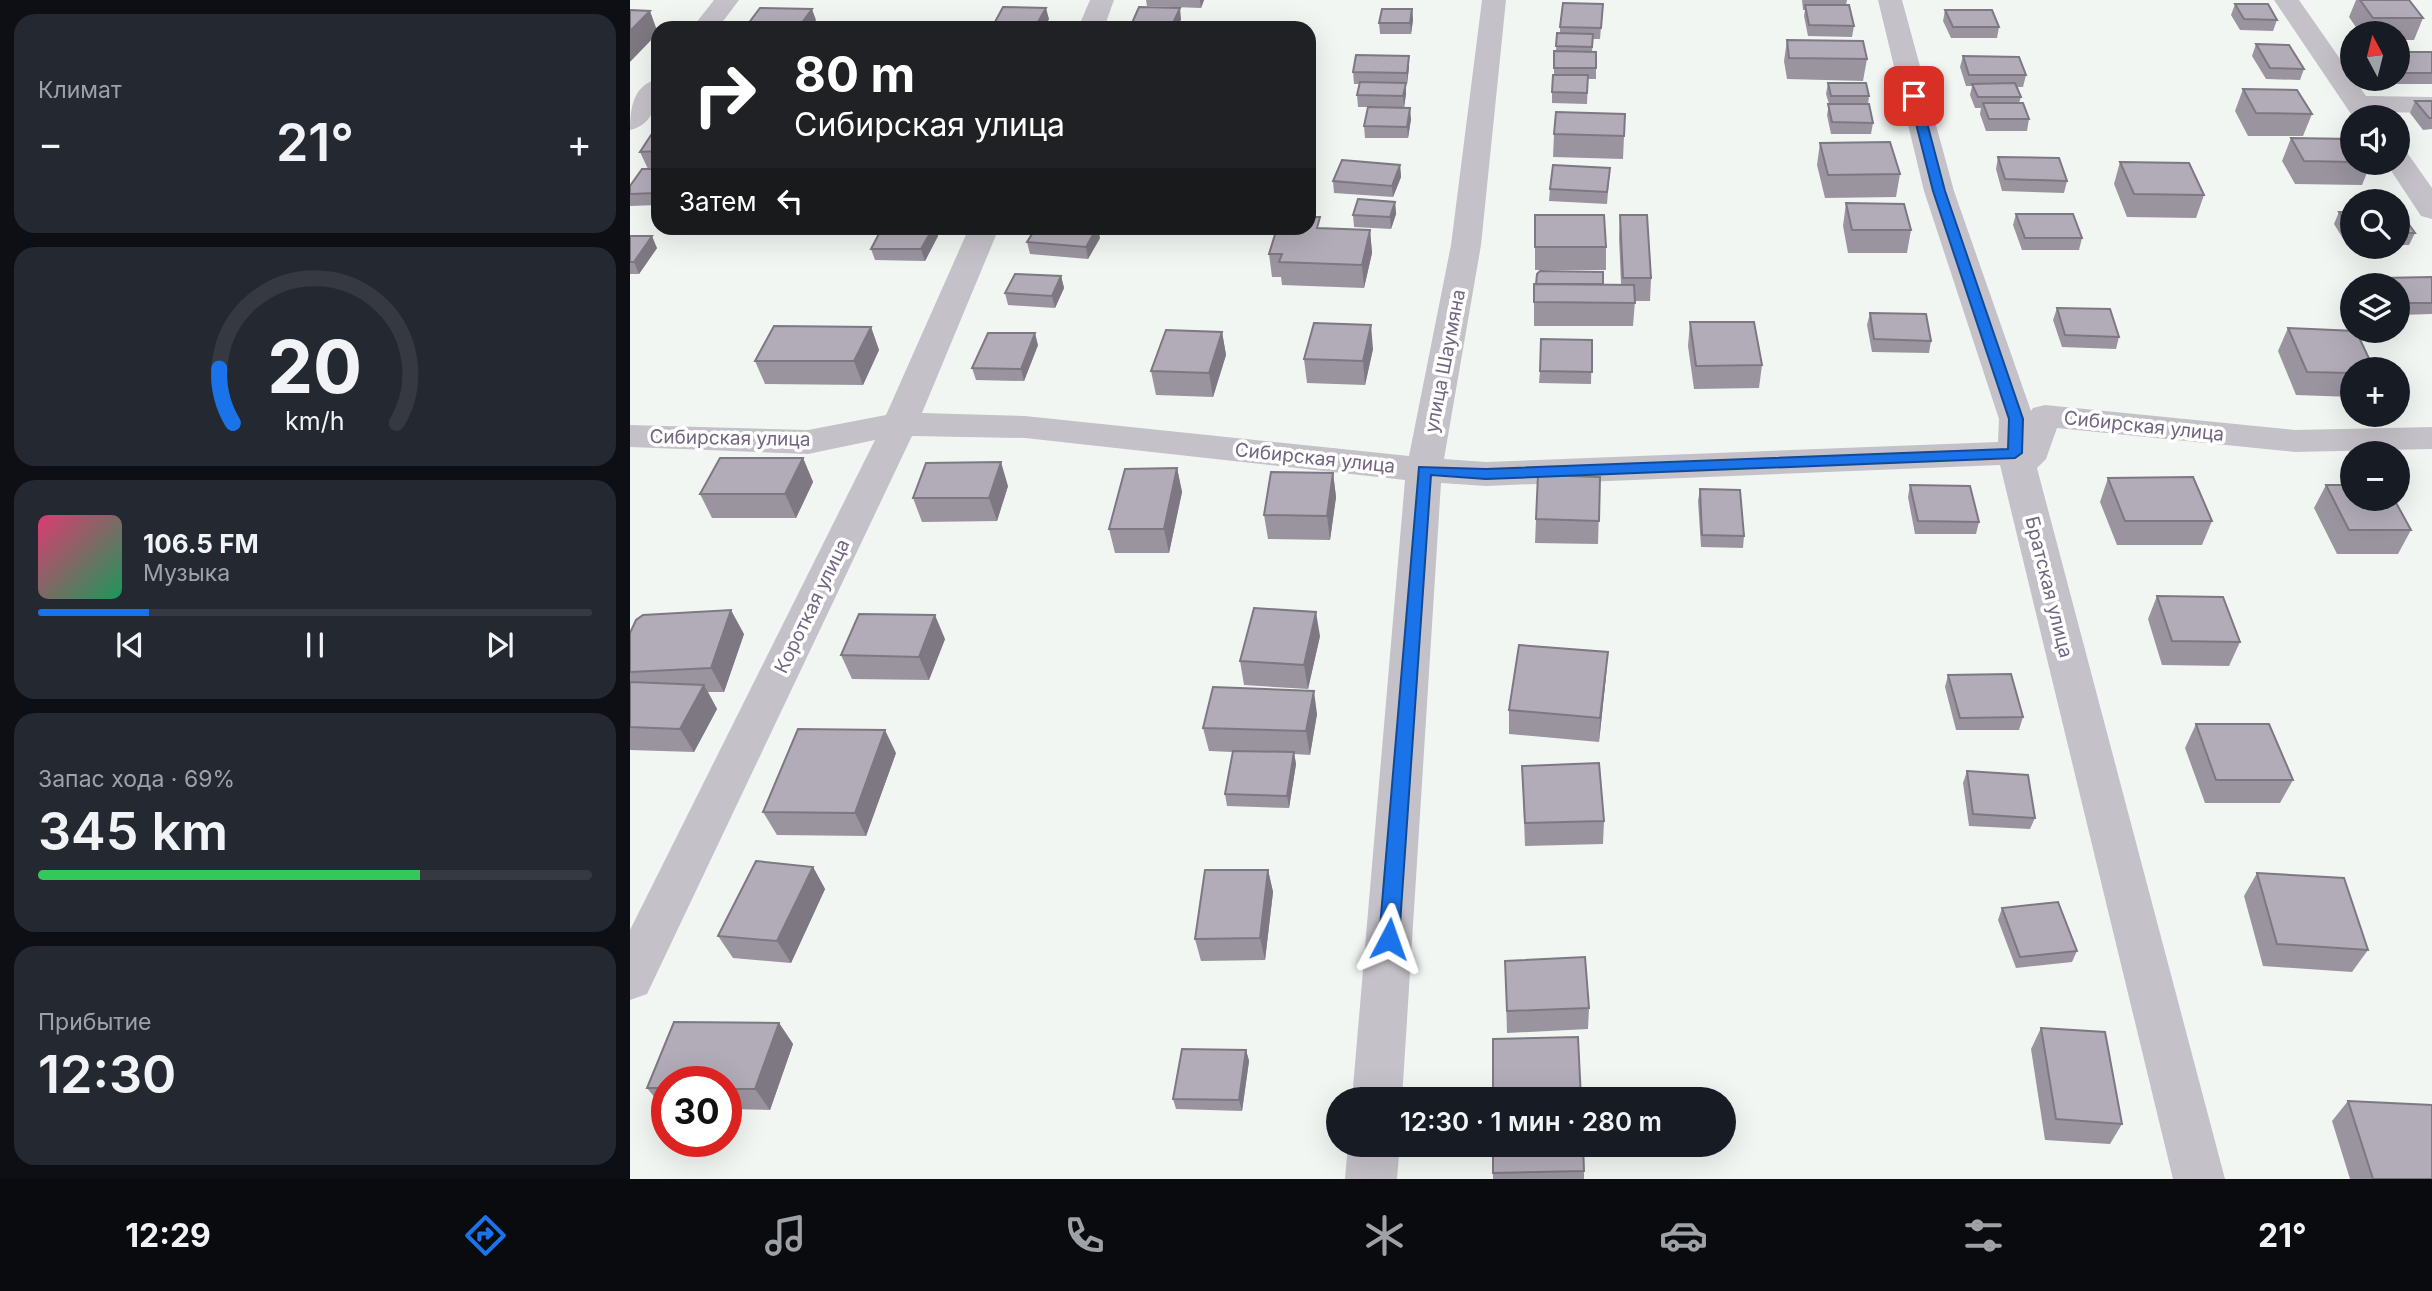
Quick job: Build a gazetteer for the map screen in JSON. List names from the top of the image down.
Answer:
{
  "streets": {
    "street": [
      "улица Шаумяна",
      "Сибирская улица",
      "Братская улица",
      "Короткая улица"
    ]
  },
  "crossings": [
    ["улица Шаумяна", "Сибирская улица"],
    ["Сибирская улица", "Братская улица"],
    ["Сибирская улица", "Короткая улица"]
  ],
  "north": "top",
  "page": {
    "tile": [
      "Климат",
      ["Запас хода · 69%", "345 km"],
      ["Прибытие", "12:30"]
    ],
    "map_buttons": ["+", "−"],
    "turn": ["80 m", "Сибирская улица"],
    "heat": ["−", "21°", "+"],
    "then": "Затем",
    "song": ["106.5 FM", "Музыка"],
    "limit": "30",
    "trip": "12:30 · 1 мин · 280 m",
    "tabs": ["12:29", "21°"],
    "gauge": ["20", "km/h"]
  }
}
